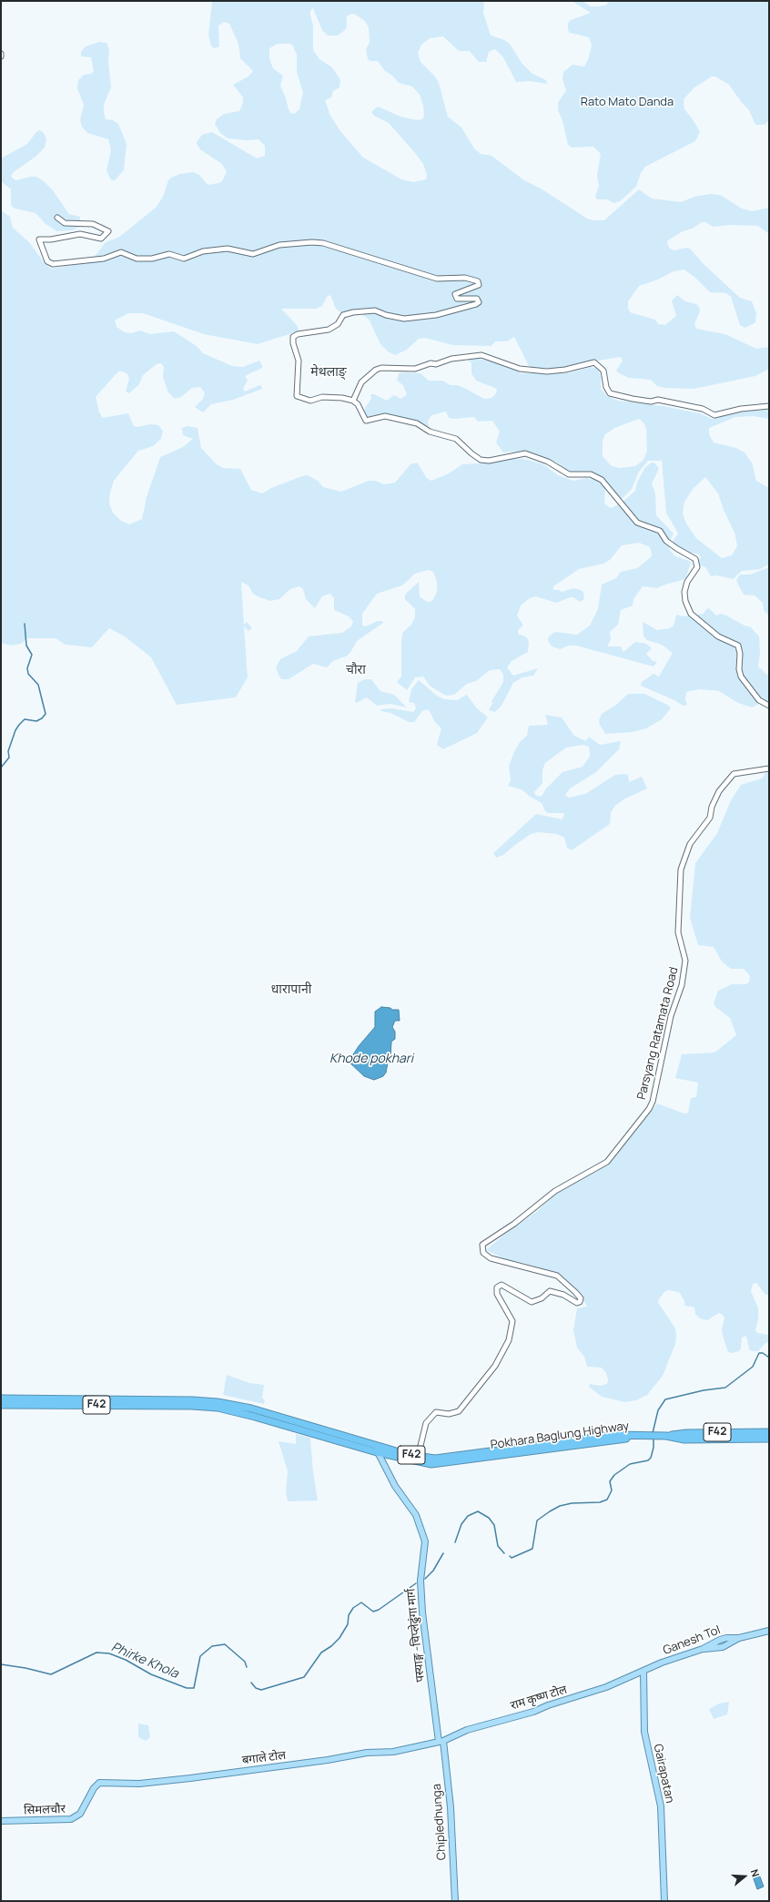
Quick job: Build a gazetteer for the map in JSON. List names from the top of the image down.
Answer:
{
  "streets": {
    "highway": ["F42", "Pokhara Baglung Highway"],
    "main road": [
      "पस्याङ्ग -चिप्लेढुंगा मार्ग",
      "Ganesh Tol",
      "राम कृष्ण टोल",
      "बगाले टोल",
      "Gairapatan",
      "सिमलचौर",
      "Chipledhunga"
    ],
    "street": ["Parsyang Ratamata Road"]
  },
  "crossings": [
    ["Parsyang Ratamata Road", "Pokhara Baglung Highway"],
    ["F42", "Pokhara Baglung Highway"],
    ["Pokhara Baglung Highway", "पस्याङ्ग -चिप्लेढुंगा मार्ग"],
    ["पस्याङ्ग -चिप्लेढुंगा मार्ग", "राम कृष्ण टोल"],
    ["पस्याङ्ग -चिप्लेढुंगा मार्ग", "बगाले टोल"],
    ["पस्याङ्ग -चिप्लेढुंगा मार्ग", "Chipledhunga"],
    ["Ganesh Tol", "राम कृष्ण टोल"],
    ["Ganesh Tol", "Gairapatan"],
    ["राम कृष्ण टोल", "बगाले टोल"],
    ["राम कृष्ण टोल", "Gairapatan"],
    ["राम कृष्ण टोल", "Chipledhunga"],
    ["बगाले टोल", "सिमलचौर"],
    ["बगाले टोल", "Chipledhunga"]
  ],
  "districts": ["मेथलाङ्", "चौरा", "धारापानी"],
  "water": ["Khode pokhari", "Phirke Khola"],
  "parks": ["Rato Mato Danda"],
  "north": "right"
}
